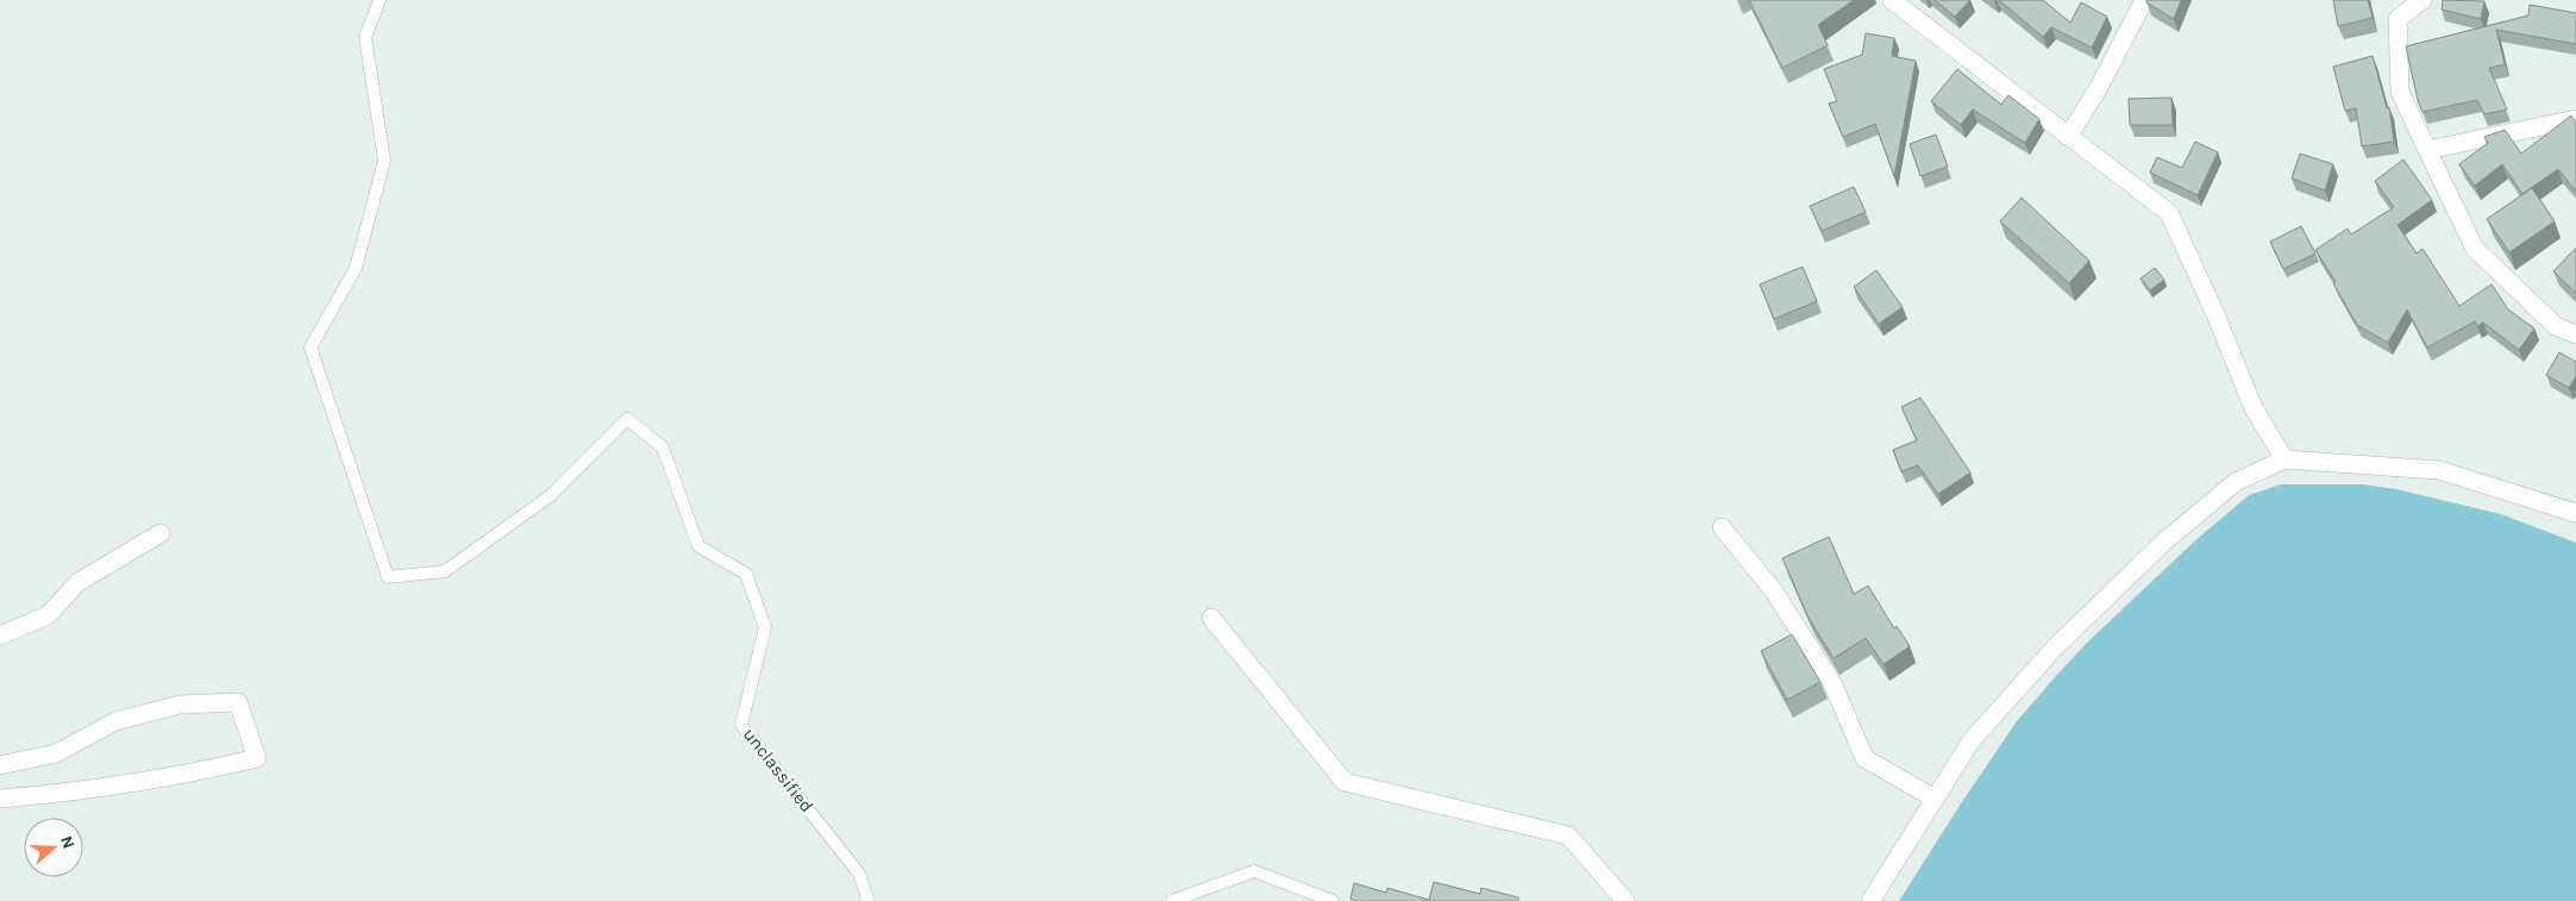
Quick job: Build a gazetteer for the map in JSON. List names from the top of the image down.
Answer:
{
  "streets": {
    "lane": ["unclassified"]
  },
  "north": "right"
}
